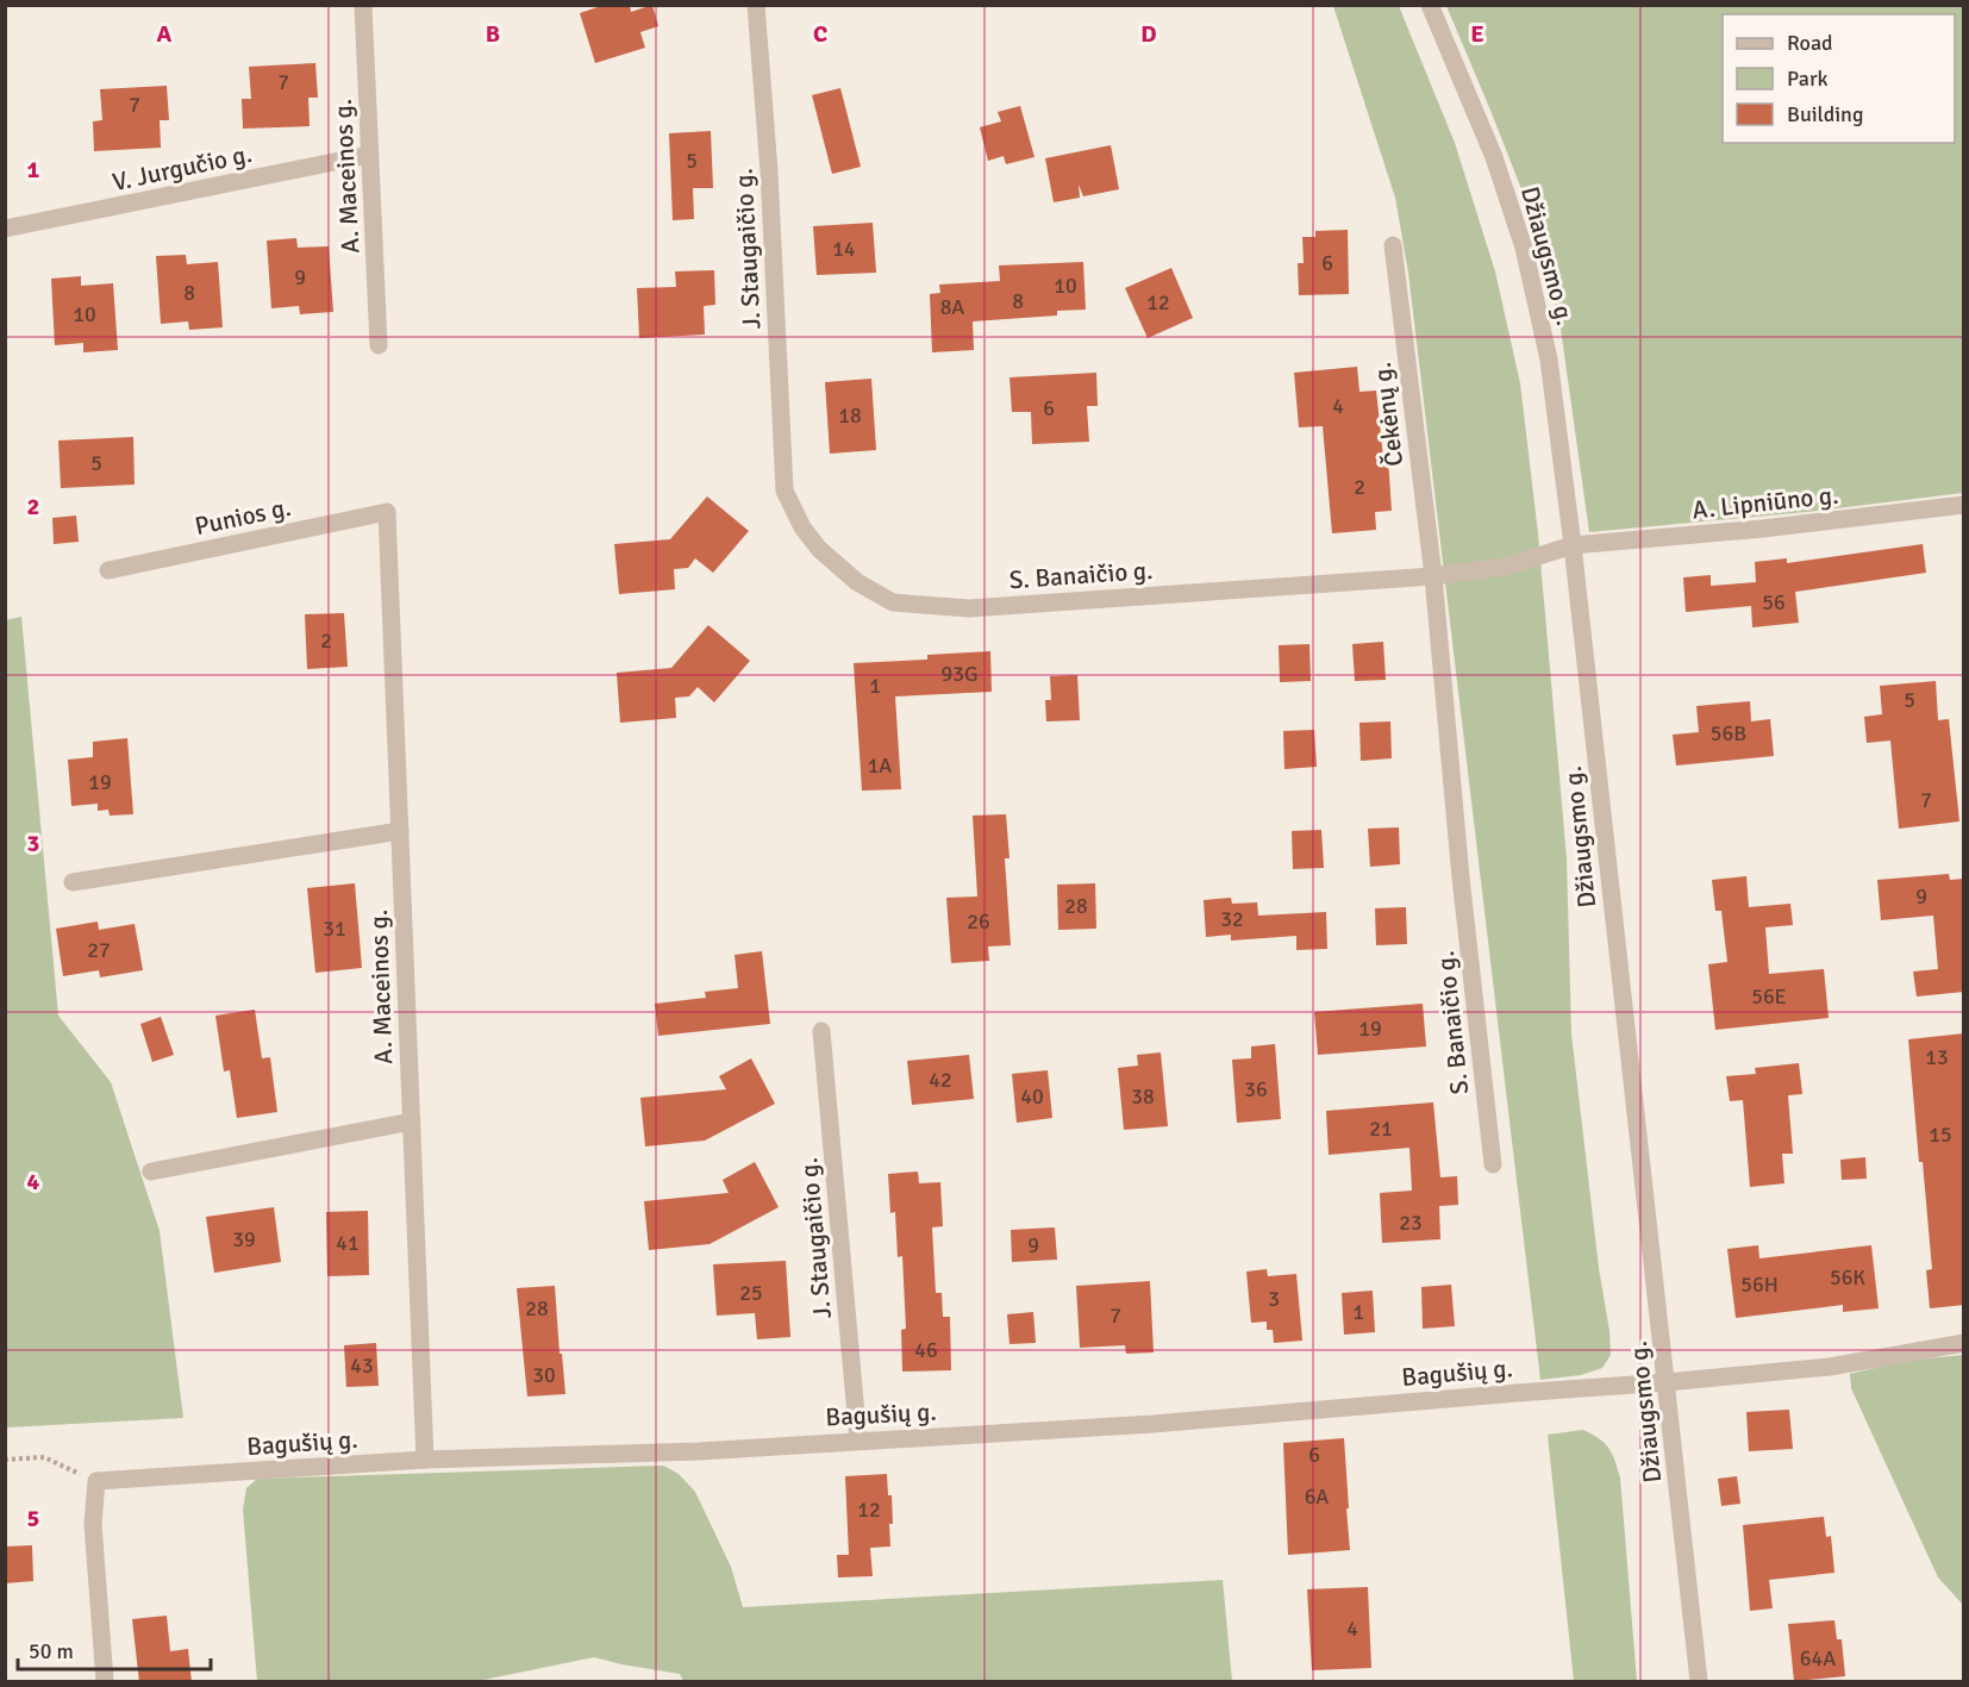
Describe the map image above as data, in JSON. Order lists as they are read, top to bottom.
{
  "streets": {
    "street": [
      "V. Jurgučio g.",
      "A. Maceinos g.",
      "J. Staugaičio g.",
      "Džiaugsmo g.",
      "Čekėnų g.",
      "A. Lipniūno g.",
      "Punios g.",
      "S. Banaičio g.",
      "Bagušių g."
    ]
  },
  "crossings": [
    ["V. Jurgučio g.", "A. Maceinos g."],
    ["A. Maceinos g.", "Punios g."],
    ["A. Maceinos g.", "Bagušių g."],
    ["J. Staugaičio g.", "S. Banaičio g."],
    ["J. Staugaičio g.", "Bagušių g."],
    ["Džiaugsmo g.", "A. Lipniūno g."],
    ["Džiaugsmo g.", "S. Banaičio g."],
    ["Džiaugsmo g.", "Bagušių g."],
    ["Čekėnų g.", "S. Banaičio g."],
    ["A. Lipniūno g.", "S. Banaičio g."]
  ],
  "house_numbers": [
    "7",
    "7",
    "5",
    "14",
    "6",
    "9",
    "10",
    "8",
    "8",
    "12",
    "8A",
    "10",
    "4",
    "6",
    "18",
    "5",
    "2",
    "56",
    "2",
    "93G",
    "1",
    "5",
    "56B",
    "1A",
    "19",
    "7",
    "9",
    "28",
    "32",
    "26",
    "31",
    "27",
    "56E",
    "19",
    "13",
    "42",
    "36",
    "40",
    "38",
    "21",
    "15",
    "23",
    "39",
    "41",
    "9",
    "56K",
    "56H",
    "25",
    "3",
    "28",
    "1",
    "7",
    "46",
    "43",
    "30",
    "6",
    "6A",
    "12",
    "4",
    "64A"
  ],
  "legend": ["Road", "Park", "Building"],
  "scale_bar": "50 m",
  "grid": {
    "columns": [
      "A",
      "B",
      "C",
      "D",
      "E"
    ],
    "rows": [
      "1",
      "2",
      "3",
      "4",
      "5"
    ]
  }
}
